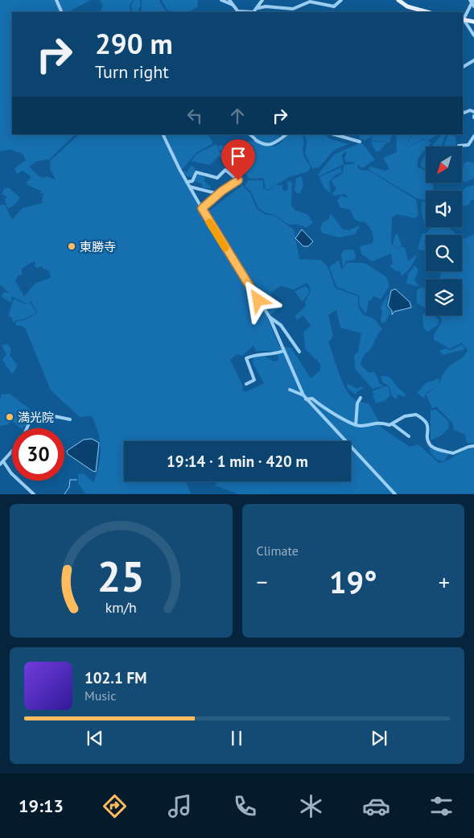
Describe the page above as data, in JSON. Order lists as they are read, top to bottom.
{
  "places": ["東勝寺", "満光院"],
  "north": "bottom left",
  "page": {
    "turn": ["290 m", "Turn right"],
    "limit": "30",
    "trip": "19:14 · 1 min · 420 m",
    "tile": "Climate",
    "heat": ["−", "19°", "+"],
    "song": ["102.1 FM", "Music"],
    "tabs": "19:13",
    "gauge": ["25", "km/h"]
  }
}
